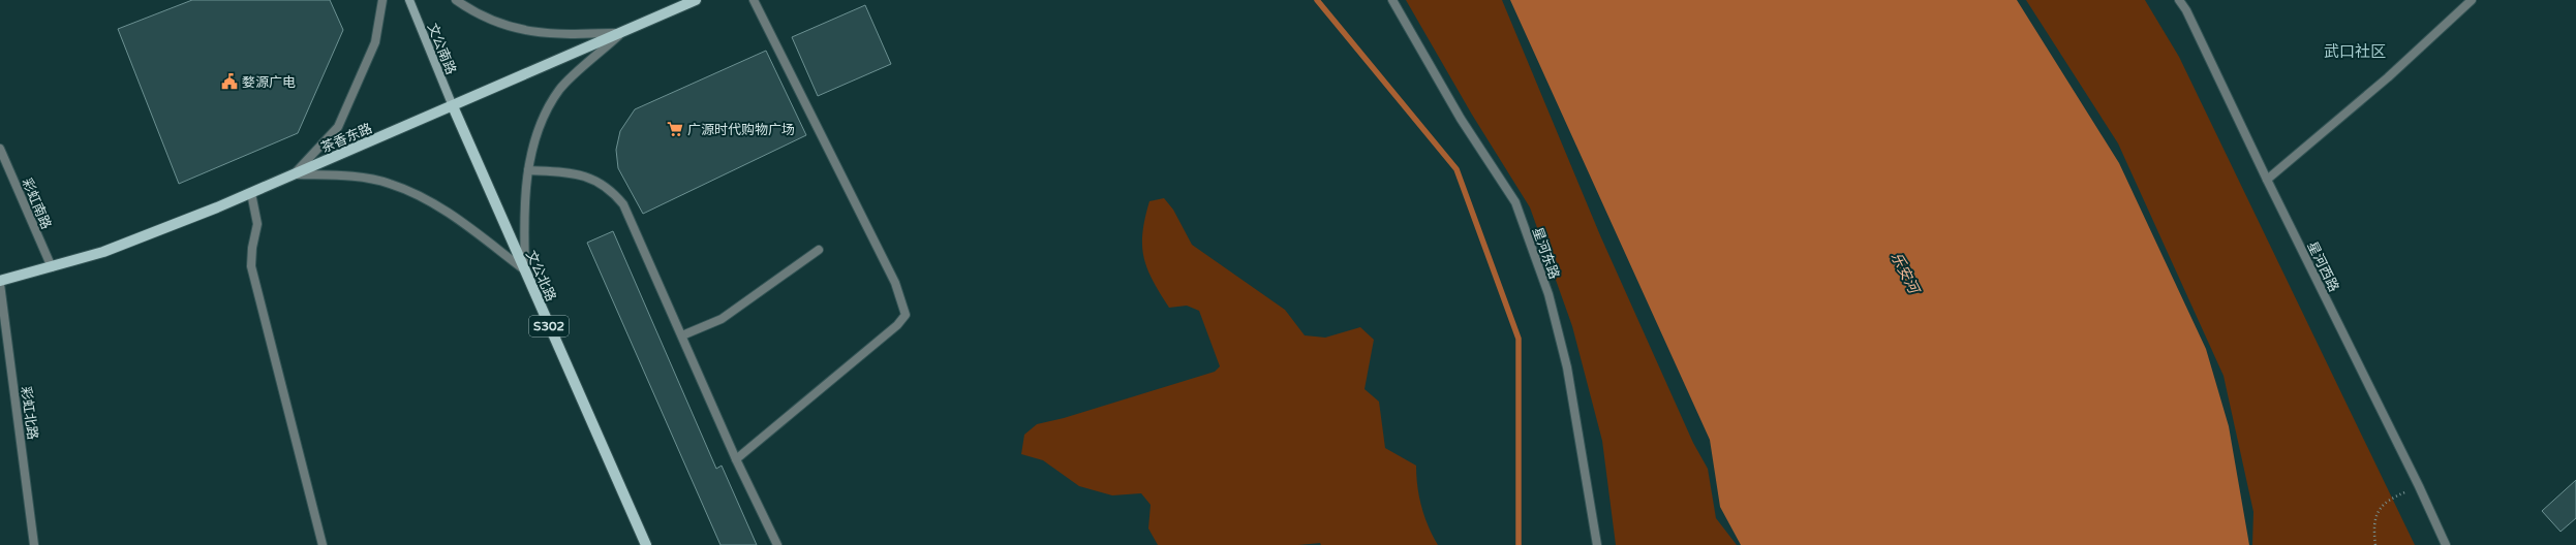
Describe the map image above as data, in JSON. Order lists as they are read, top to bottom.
{
  "streets": {
    "main road": [
      "文公南路",
      "茶香东路",
      "文公北路",
      "S302"
    ],
    "street": [
      "彩虹南路",
      "星河东路",
      "星河西路",
      "彩虹北路"
    ]
  },
  "crossings": [
    ["文公南路", "茶香东路"],
    ["文公南路", "文公北路"],
    ["茶香东路", "彩虹南路"],
    ["茶香东路", "文公北路"]
  ],
  "districts": ["武口社区"],
  "water": ["乐安河"],
  "places": {
    "public building": ["婺源广电"],
    "supermarket": ["广源时代购物广场"]
  }
}
